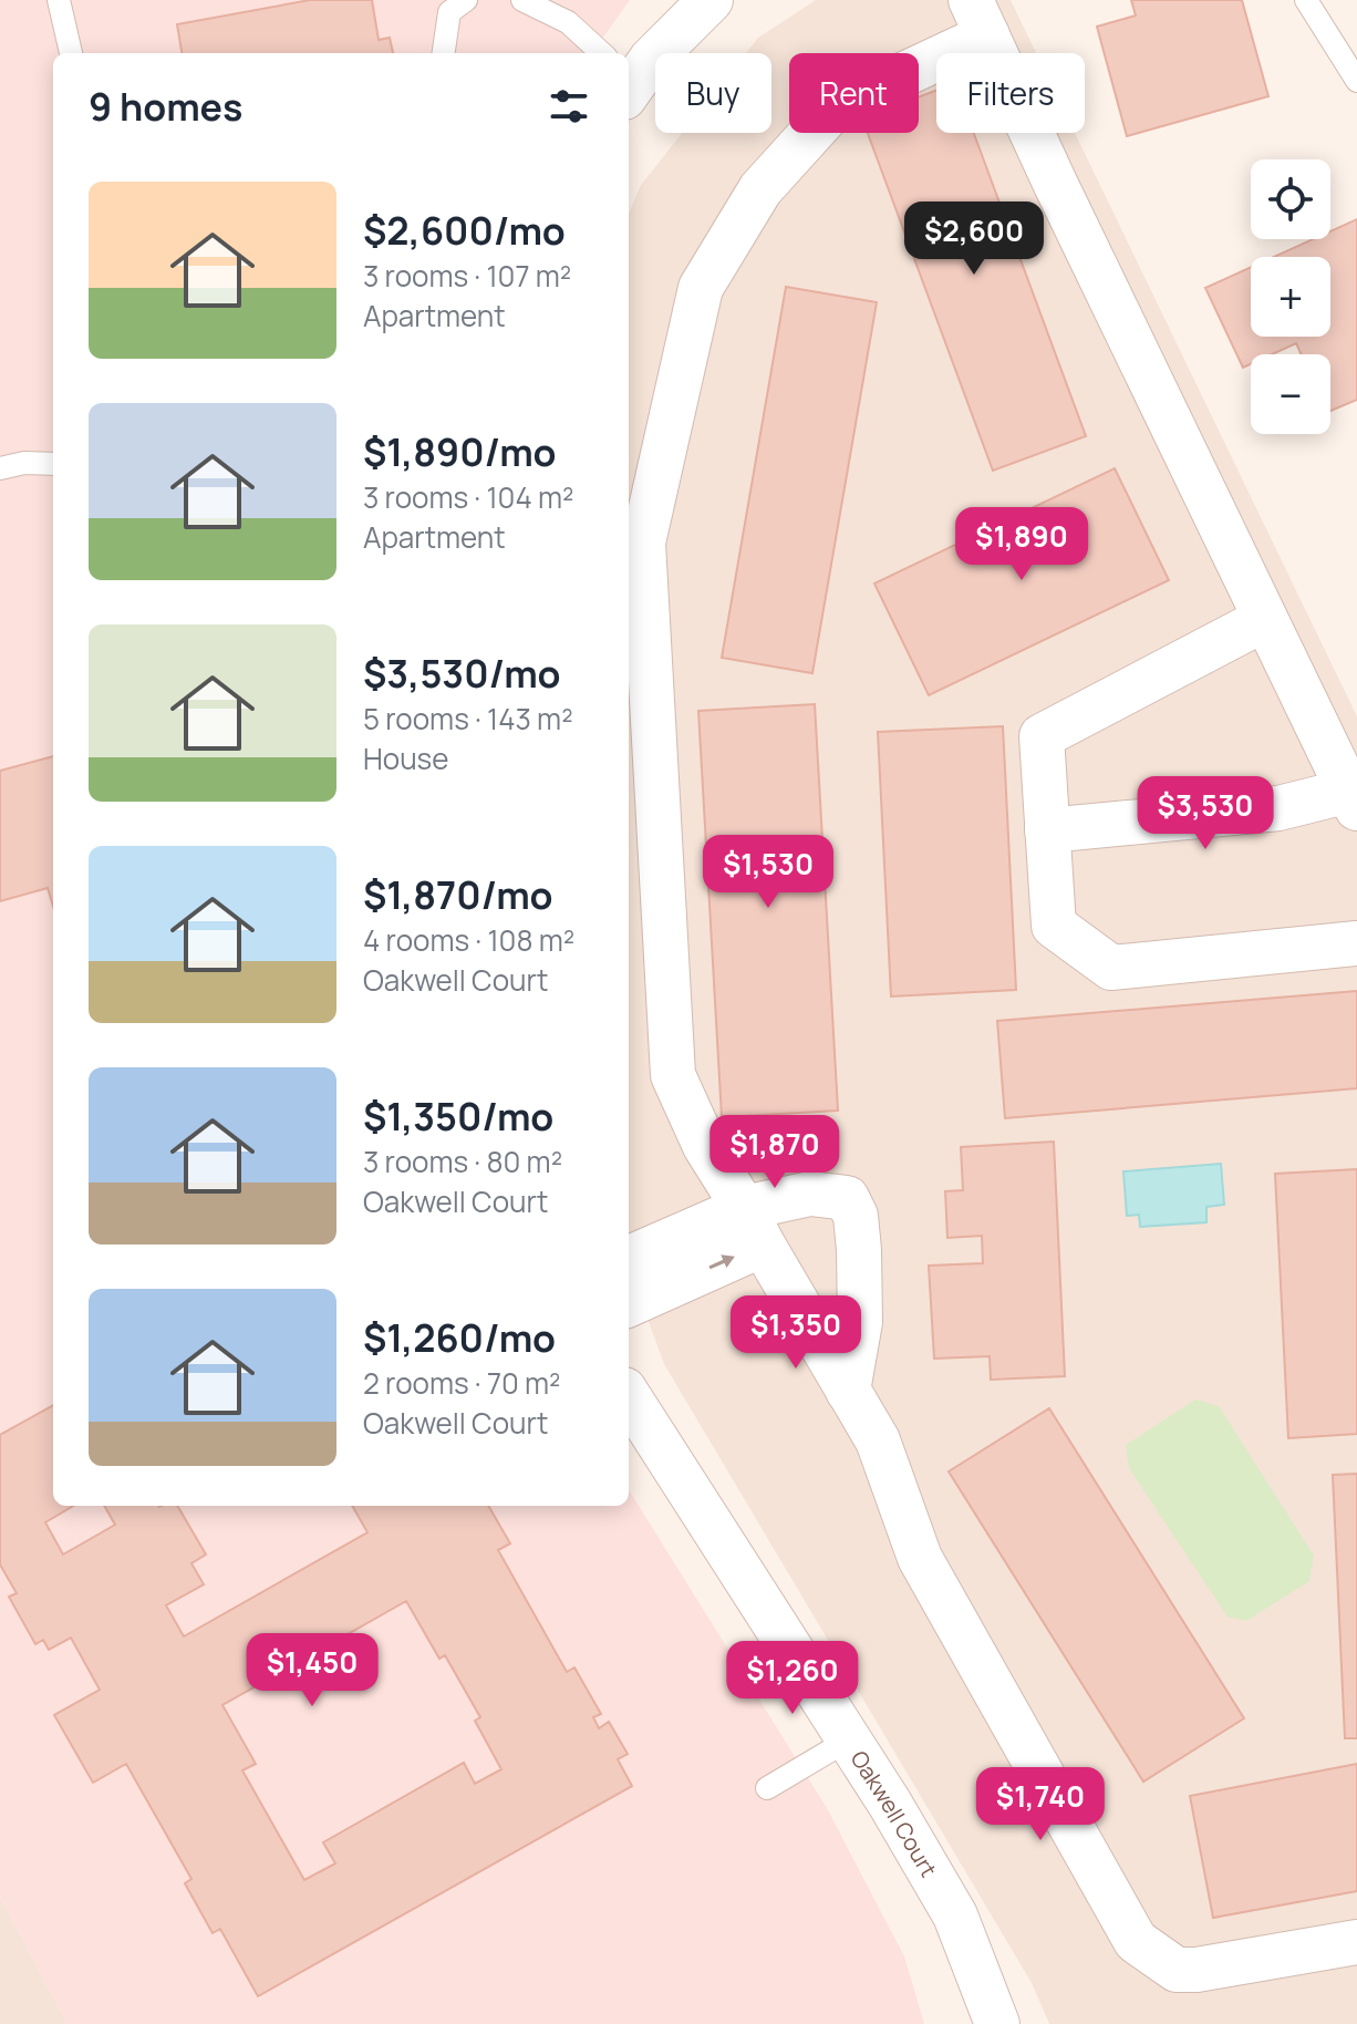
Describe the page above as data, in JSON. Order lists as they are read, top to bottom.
{
  "streets": {
    "street": ["Oakwell Court"]
  },
  "page": {
    "chip": ["Buy", "Rent", "Filters"],
    "heading": "9 homes",
    "map_buttons": ["+", "−"],
    "list": [
      {
        "name": "$2,600/mo",
        "note": "3 rooms · 107 m² · Apartment"
      },
      {
        "name": "$1,890/mo",
        "note": "3 rooms · 104 m² · Apartment"
      },
      {
        "name": "$3,530/mo",
        "note": "5 rooms · 143 m² · House"
      },
      {
        "name": "$1,870/mo",
        "note": "4 rooms · 108 m² · Oakwell Court"
      },
      {
        "name": "$1,350/mo",
        "note": "3 rooms · 80 m² · Oakwell Court"
      },
      {
        "name": "$1,260/mo",
        "note": "2 rooms · 70 m² · Oakwell Court"
      }
    ],
    "price": [
      "$2,600",
      "$1,890",
      "$3,530",
      "$1,530",
      "$1,870",
      "$1,350",
      "$1,450",
      "$1,260",
      "$1,740"
    ]
  }
}
